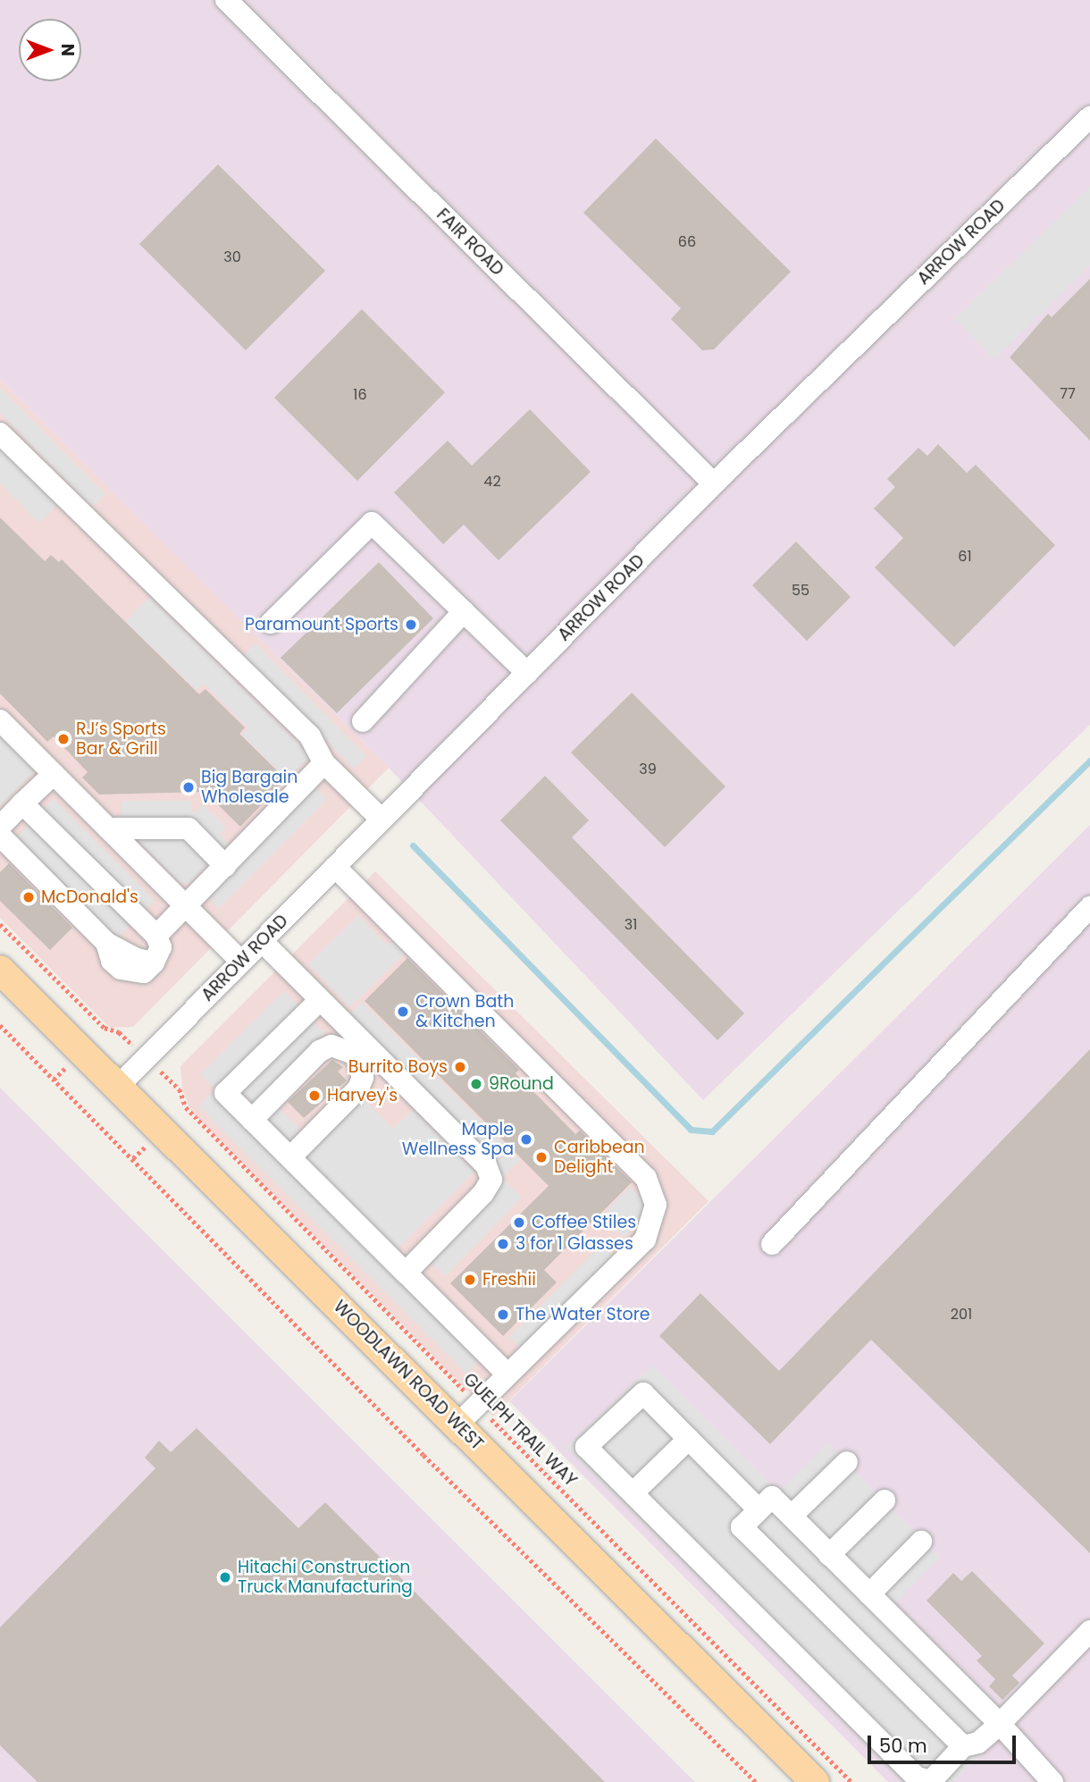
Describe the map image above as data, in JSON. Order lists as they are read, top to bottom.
{
  "streets": {
    "main road": ["WOODLAWN ROAD WEST"],
    "street": ["FAIR ROAD", "ARROW ROAD"],
    "path": ["GUELPH TRAIL WAY"]
  },
  "crossings": [
    ["FAIR ROAD", "ARROW ROAD"],
    ["ARROW ROAD", "WOODLAWN ROAD WEST"]
  ],
  "places": [
    "Paramount Sports",
    "RJ’s Sports Bar & Grill",
    "Big Bargain Wholesale",
    "McDonald's",
    "Crown Bath & Kitchen",
    "Burrito Boys",
    "9Round",
    "Harvey's",
    "Maple Wellness Spa",
    "Caribbean Delight",
    "Coffee Stiles",
    "3 for 1 Glasses",
    "Freshii",
    "The Water Store",
    "Hitachi Construction Truck Manufacturing"
  ],
  "house_numbers": [
    "66",
    "30",
    "77",
    "16",
    "42",
    "61",
    "55",
    "39",
    "31",
    "201"
  ],
  "scale_bar": "50 m",
  "north": "right"
}
